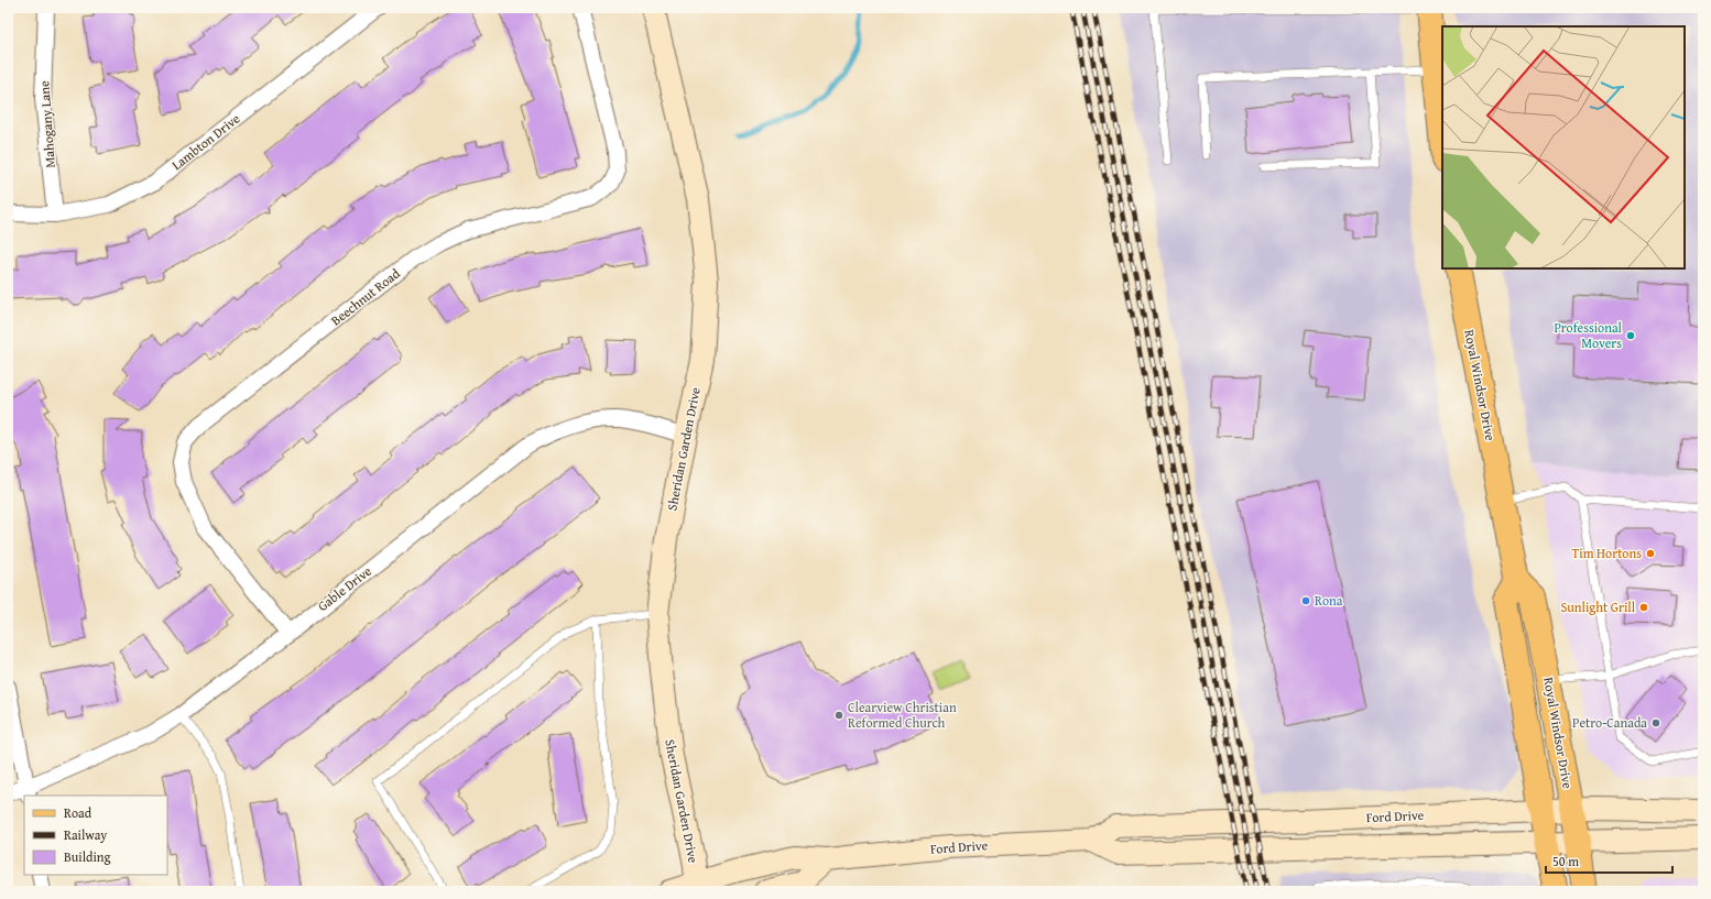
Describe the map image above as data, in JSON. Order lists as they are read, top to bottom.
{
  "streets": {
    "main road": ["Royal Windsor Drive", "Sheridan Garden Drive", "Ford Drive"],
    "street": [
      "Mahogany Lane",
      "Lambton Drive",
      "Beechnut Road",
      "Gable Drive"
    ]
  },
  "crossings": [
    ["Mahogany Lane", "Lambton Drive"],
    ["Beechnut Road", "Gable Drive"],
    ["Royal Windsor Drive", "Ford Drive"],
    ["Sheridan Garden Drive", "Gable Drive"],
    ["Sheridan Garden Drive", "Ford Drive"]
  ],
  "places": [
    "Professional Movers",
    "Tim Hortons",
    "Rona",
    "Sunlight Grill",
    "Clearview Christian Reformed Church",
    "Petro-Canada"
  ],
  "legend": ["Road", "Railway", "Building"],
  "scale_bar": "50 m"
}
